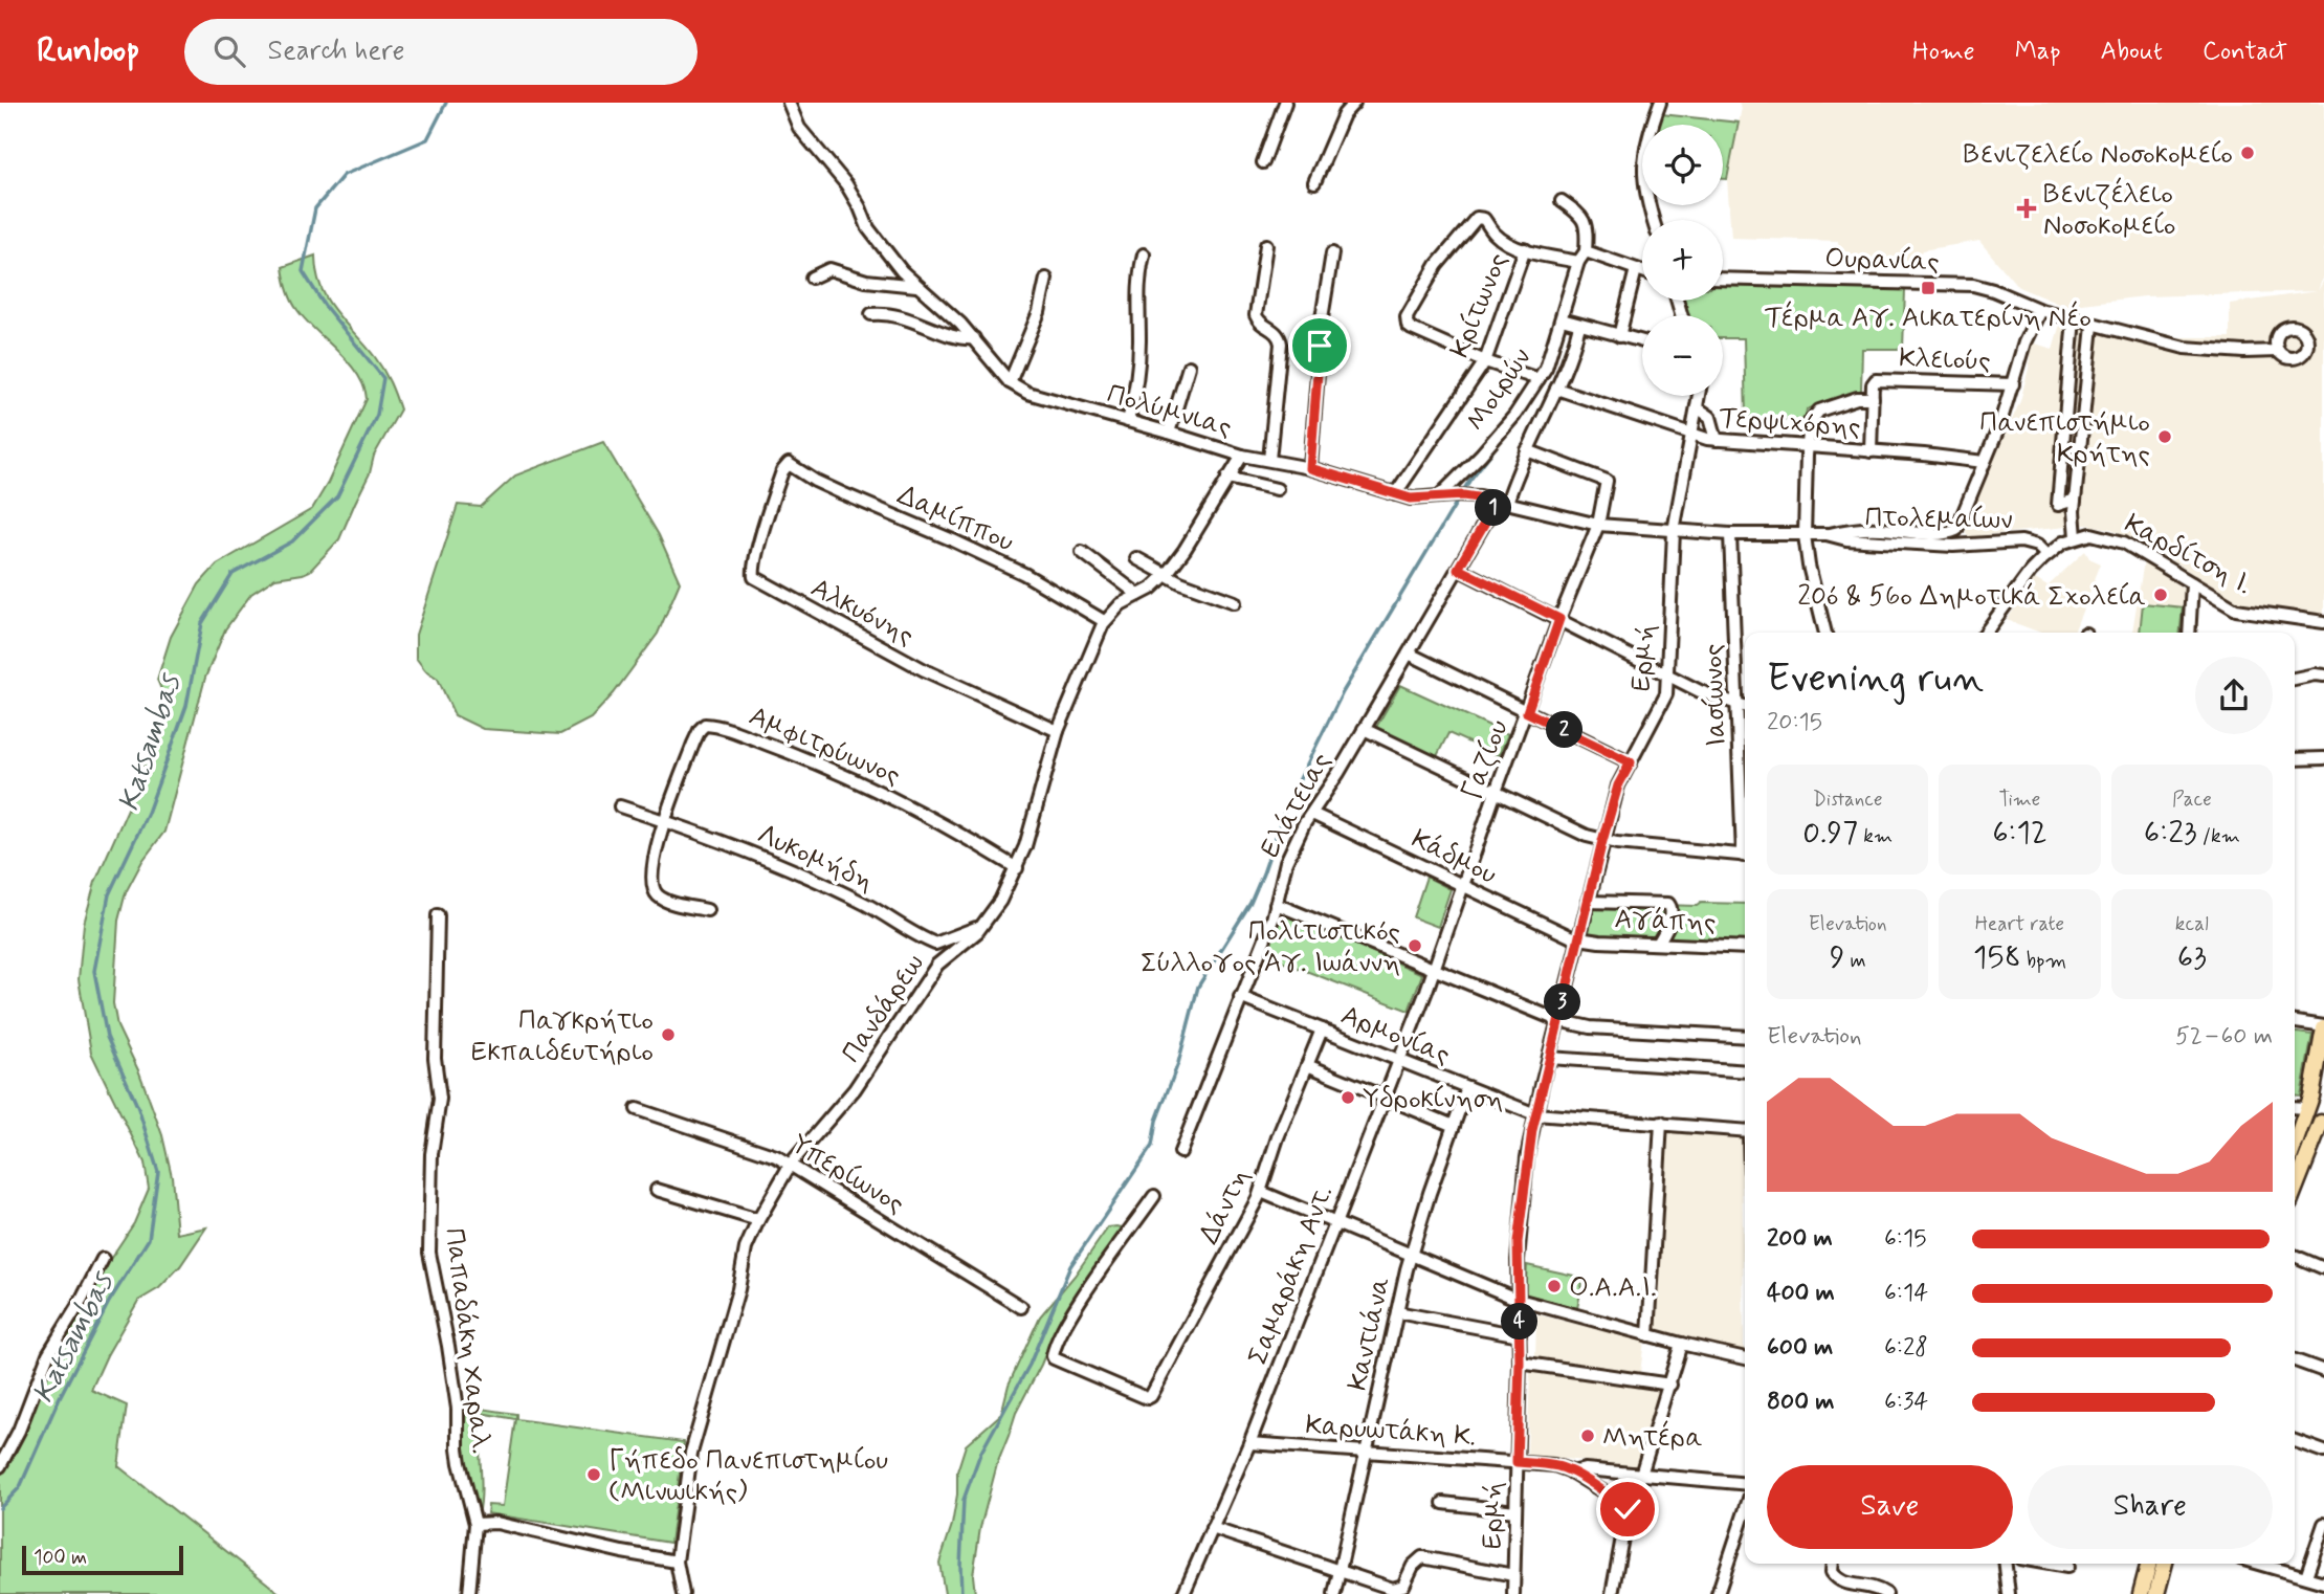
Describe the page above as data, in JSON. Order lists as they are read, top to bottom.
{
  "streets": {
    "street": [
      "Ουρανίας",
      "Κρίτωνος",
      "Κλειούς",
      "Μοιρών",
      "Πολύμνιας",
      "Τερψιχόρης",
      "Δαμίππου",
      "Πτολεμαίων",
      "Καρδίτση Ι.",
      "Αλκυόνης",
      "Ερμή",
      "Ιασίωνος",
      "Αμφιτρύωνος",
      "Γαζίου",
      "Ελάτειας",
      "Κάδμου",
      "Λυκομήδη",
      "Αγάπης",
      "Πανδάρεω",
      "Αρμονίας",
      "Υπερίωνος",
      "Δάντη",
      "Σαμαράκη Αντ.",
      "Καντιάνα",
      "Παπαδάκη Χαραλ.",
      "Καρυωτάκη Κ."
    ]
  },
  "crossings": [
    ["Ουρανίας", "Πτολεμαίων"],
    ["Κρίτωνος", "Μοιρών"],
    ["Κρίτωνος", "Πολύμνιας"],
    ["Κλειούς", "Πτολεμαίων"],
    ["Μοιρών", "Πολύμνιας"],
    ["Πολύμνιας", "Πτολεμαίων"],
    ["Πολύμνιας", "Ερμή"],
    ["Πολύμνιας", "Γαζίου"],
    ["Πολύμνιας", "Ελάτειας"],
    ["Πολύμνιας", "Πανδάρεω"],
    ["Τερψιχόρης", "Πτολεμαίων"],
    ["Τερψιχόρης", "Ερμή"],
    ["Τερψιχόρης", "Ελάτειας"],
    ["Δαμίππου", "Αλκυόνης"],
    ["Δαμίππου", "Πανδάρεω"],
    ["Πτολεμαίων", "Ερμή"],
    ["Πτολεμαίων", "Ιασίωνος"],
    ["Αλκυόνης", "Πανδάρεω"],
    ["Ερμή", "Κάδμου"],
    ["Ερμή", "Αγάπης"],
    ["Ερμή", "Αρμονίας"],
    ["Ερμή", "Καρυωτάκη Κ."],
    ["Αμφιτρύωνος", "Λυκομήδη"],
    ["Αμφιτρύωνος", "Πανδάρεω"],
    ["Γαζίου", "Ελάτειας"],
    ["Γαζίου", "Κάδμου"],
    ["Γαζίου", "Σαμαράκη Αντ."],
    ["Ελάτειας", "Κάδμου"],
    ["Ελάτειας", "Αρμονίας"],
    ["Κάδμου", "Αγάπης"],
    ["Λυκομήδη", "Πανδάρεω"],
    ["Πανδάρεω", "Υπερίωνος"],
    ["Αρμονίας", "Δάντη"],
    ["Αρμονίας", "Σαμαράκη Αντ."],
    ["Αρμονίας", "Καντιάνα"],
    ["Σαμαράκη Αντ.", "Καρυωτάκη Κ."],
    ["Καντιάνα", "Καρυωτάκη Κ."]
  ],
  "water": ["Katsambas"],
  "places": {
    "other": [
      "Βενιζελείο Νοσοκομείο",
      "Πανεπιστήμιο Κρήτης",
      "20ό & 56ο Δημοτικά Σχολεία",
      "Πολιτιστικός Σύλλογος Άγ. Ιωάννη",
      "Παγκρήτιο Εκπαιδευτήριο",
      "Υδροκίνηση",
      "Ο.Α.Α.Ι.",
      "Μητέρα",
      "Γήπεδο Πανεπιστημίου (Μινωικής)"
    ],
    "health": ["Βενιζέλειο Νοσοκομείο"],
    "transit": ["Τέρμα Αγ. Αικατερίνη Νέο"]
  },
  "scale_bar": "100 m",
  "page": {
    "header": "Runloop",
    "search": "Search here",
    "nav": [
      "Home",
      "Map",
      "About",
      "Contact"
    ],
    "map_buttons": ["+", "−"],
    "pins": [
      "1",
      "2",
      "3",
      "4"
    ],
    "heading": ["Evening run", "20:15"],
    "stats": [
      ["Distance", "0.97 km"],
      ["Time", "6:12"],
      ["Pace", "6:23 /km"],
      ["Elevation", "9 m"],
      ["Heart rate", "158 bpm"],
      ["kcal", "63"]
    ],
    "chart": ["Elevation", "52–60 m"],
    "list": [
      {
        "name": "200 m",
        "note": "6:15"
      },
      {
        "name": "400 m",
        "note": "6:14"
      },
      {
        "name": "600 m",
        "note": "6:28"
      },
      {
        "name": "800 m",
        "note": "6:34"
      }
    ],
    "buttons": ["Save", "Share"],
    "scale": "100 m"
  }
}
